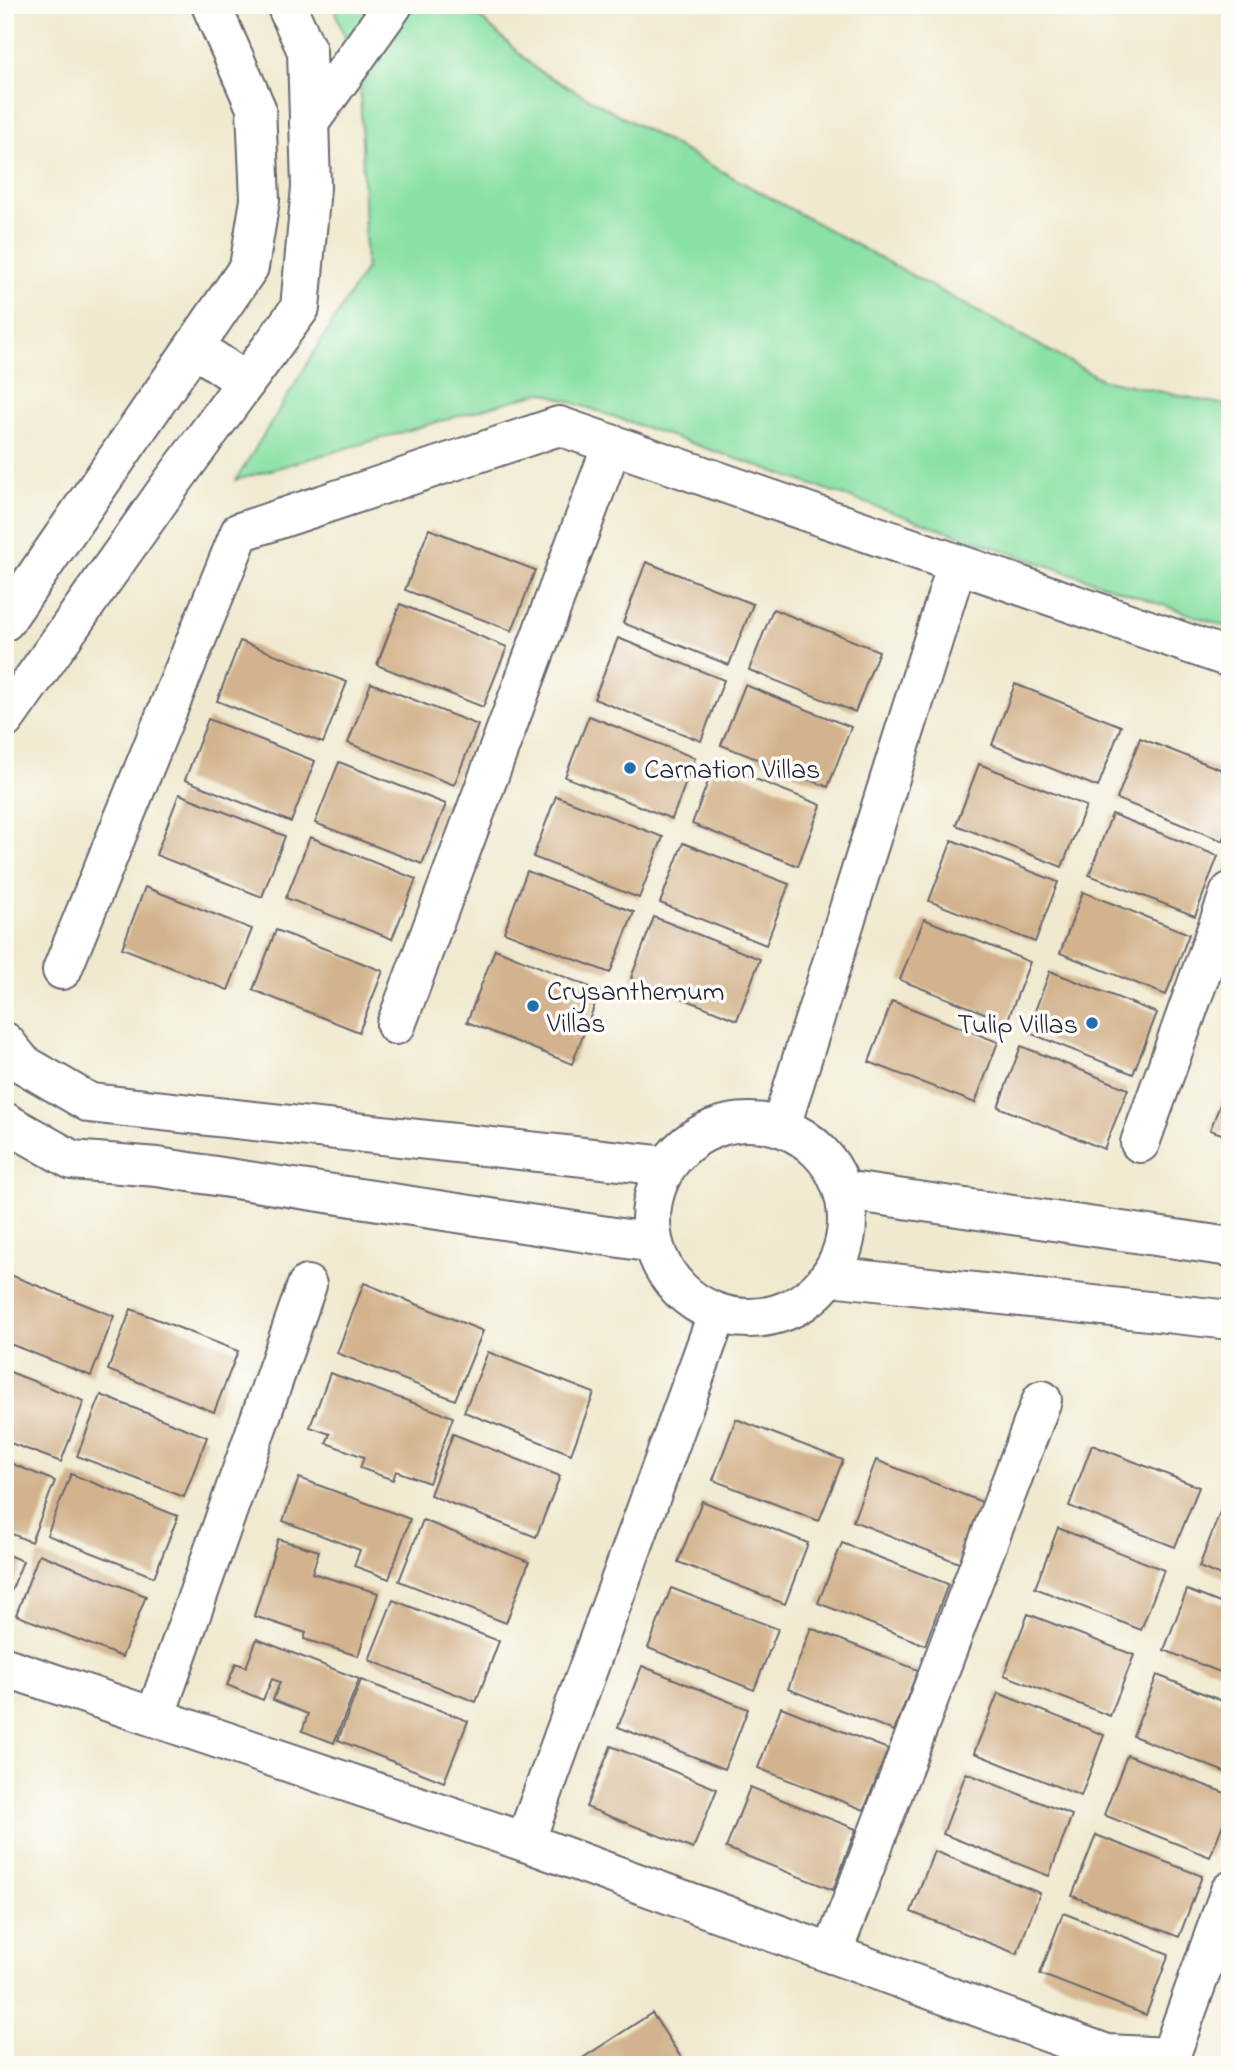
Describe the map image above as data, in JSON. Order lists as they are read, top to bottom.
{
  "places": ["Carnation Villas", "Crysanthemum Villas", "Tulip Villas"]
}
